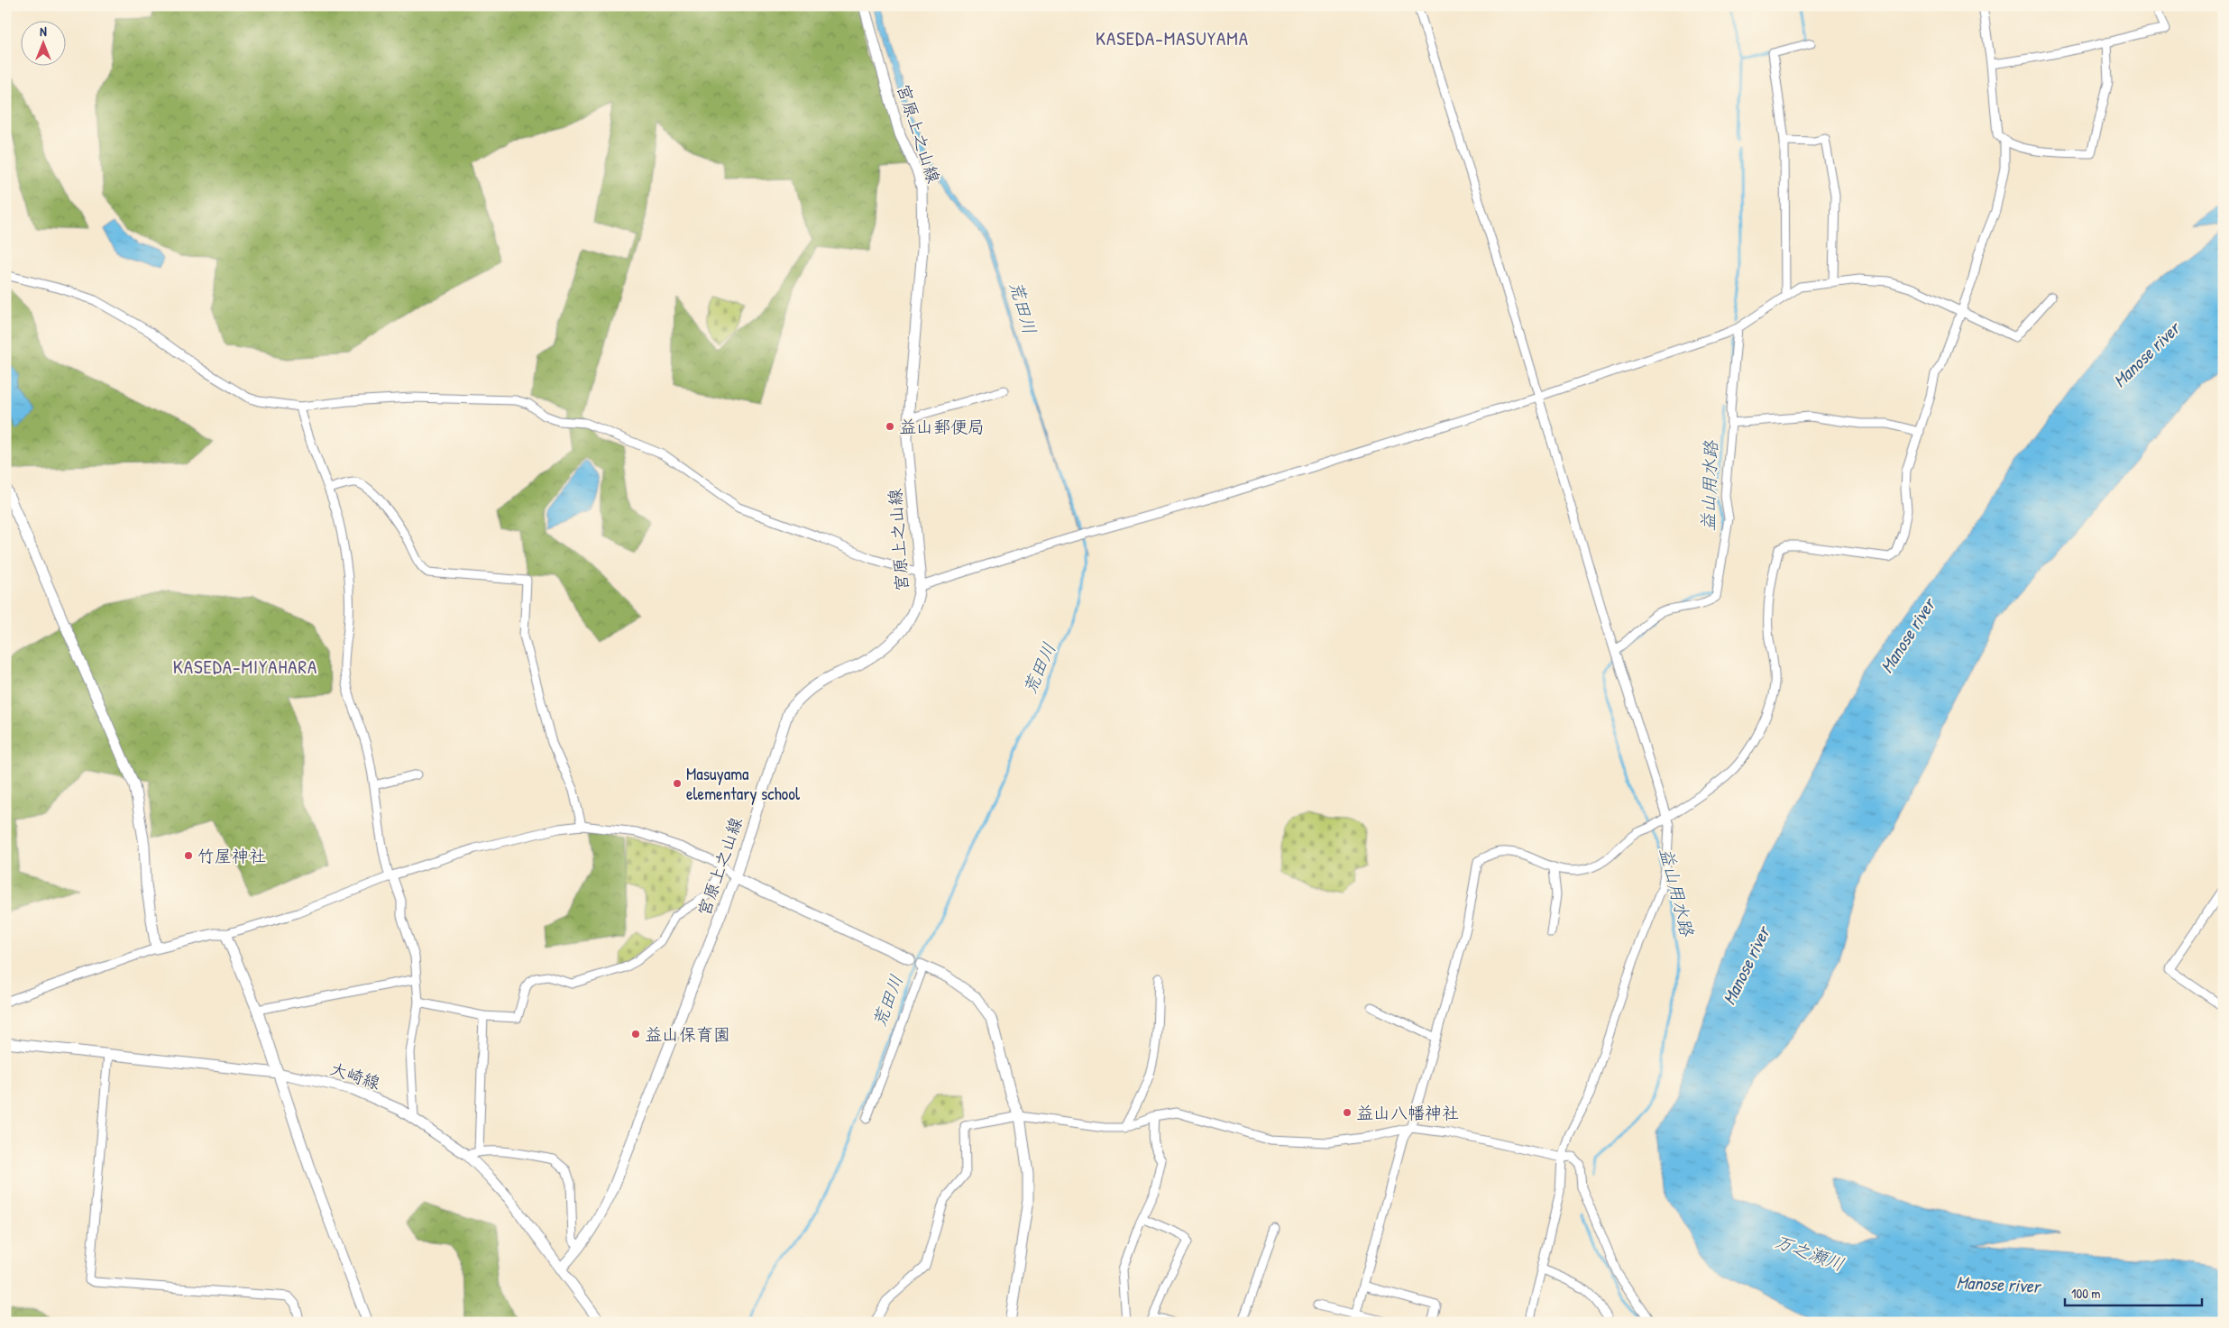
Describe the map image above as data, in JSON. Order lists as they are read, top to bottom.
{
  "streets": {
    "street": ["宮原上之山線", "大崎線"]
  },
  "crossings": [
    ["宮原上之山線", "大崎線"]
  ],
  "districts": ["KASEDA-MASUYAMA", "KASEDA-MIYAHARA"],
  "water": [
    "荒田川",
    "Manose river",
    "益山用水路",
    "万之瀬川"
  ],
  "places": [
    "益山郵便局",
    "Masuyama elementary school",
    "竹屋神社",
    "益山保育園",
    "益山八幡神社"
  ],
  "scale_bar": "100 m",
  "north": "top"
}
